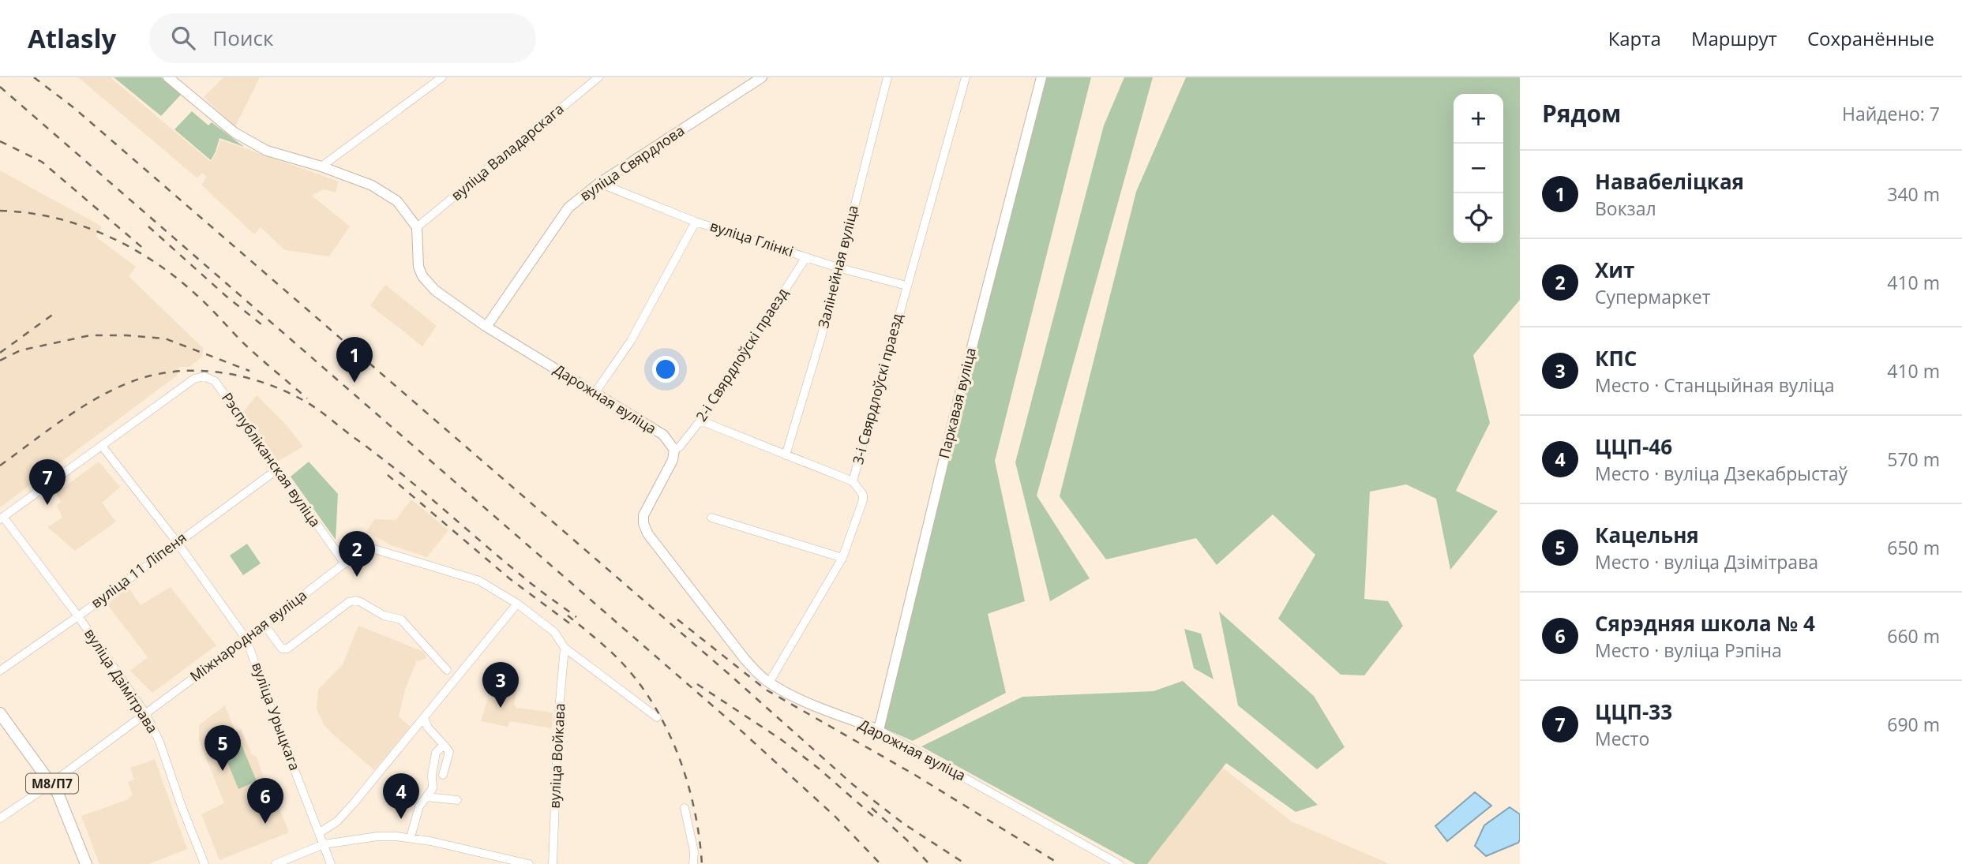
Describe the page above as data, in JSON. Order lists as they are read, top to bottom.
{
  "streets": {
    "main road": ["М8/П7"],
    "street": [
      "вуліца Валадарскага",
      "вуліца Свярдлова",
      "вуліца Глінкі",
      "Залінейная вуліца",
      "2-і Свярдлоўскі праезд",
      "3-і Свярдлоўскі праезд",
      "Дарожная вуліца",
      "Паркавая вуліца",
      "Рэспубліканская вуліца",
      "вуліца 11 Ліпеня",
      "Міжнародная вуліца",
      "вуліца Дзімітрава",
      "вуліца Урыцкага",
      "вуліца Войкава"
    ]
  },
  "crossings": [
    ["вуліца Валадарскага", "Дарожная вуліца"],
    ["вуліца Свярдлова", "вуліца Глінкі"],
    ["вуліца Свярдлова", "Дарожная вуліца"],
    ["вуліца Глінкі", "Залінейная вуліца"],
    ["вуліца Глінкі", "2-і Свярдлоўскі праезд"],
    ["вуліца Глінкі", "3-і Свярдлоўскі праезд"],
    ["2-і Свярдлоўскі праезд", "Дарожная вуліца"],
    ["3-і Свярдлоўскі праезд", "Дарожная вуліца"],
    ["Дарожная вуліца", "Паркавая вуліца"],
    ["Рэспубліканская вуліца", "вуліца 11 Ліпеня"],
    ["Рэспубліканская вуліца", "Міжнародная вуліца"],
    ["Рэспубліканская вуліца", "вуліца Дзімітрава"],
    ["Рэспубліканская вуліца", "вуліца Урыцкага"],
    ["вуліца 11 Ліпеня", "вуліца Дзімітрава"],
    ["вуліца 11 Ліпеня", "вуліца Урыцкага"],
    ["Міжнародная вуліца", "вуліца Дзімітрава"],
    ["Міжнародная вуліца", "вуліца Урыцкага"],
    ["Міжнародная вуліца", "вуліца Войкава"],
    ["Міжнародная вуліца", "М8/П7"]
  ],
  "page": {
    "header": "Atlasly",
    "search": "Поиск",
    "nav": ["Карта", "Маршрут", "Сохранённые"],
    "heading": ["Рядом", "Найдено: 7"],
    "map_buttons": ["+", "−"],
    "list": [
      {
        "mark": "1",
        "name": "Навабеліцкая",
        "note": "Вокзал",
        "value": "340 m"
      },
      {
        "mark": "2",
        "name": "Хит",
        "note": "Супермаркет",
        "value": "410 m"
      },
      {
        "mark": "3",
        "name": "КПС",
        "note": "Место · Станцыйная вуліца",
        "value": "410 m"
      },
      {
        "mark": "4",
        "name": "ЦЦП-46",
        "note": "Место · вуліца Дзекабрыстаў",
        "value": "570 m"
      },
      {
        "mark": "5",
        "name": "Кацельня",
        "note": "Место · вуліца Дзімітрава",
        "value": "650 m"
      },
      {
        "mark": "6",
        "name": "Сярэдняя школа № 4",
        "note": "Место · вуліца Рэпіна",
        "value": "660 m"
      },
      {
        "mark": "7",
        "name": "ЦЦП-33",
        "note": "Место",
        "value": "690 m"
      }
    ],
    "pins": [
      "1",
      "7",
      "2",
      "3",
      "5",
      "4",
      "6"
    ]
  }
}
